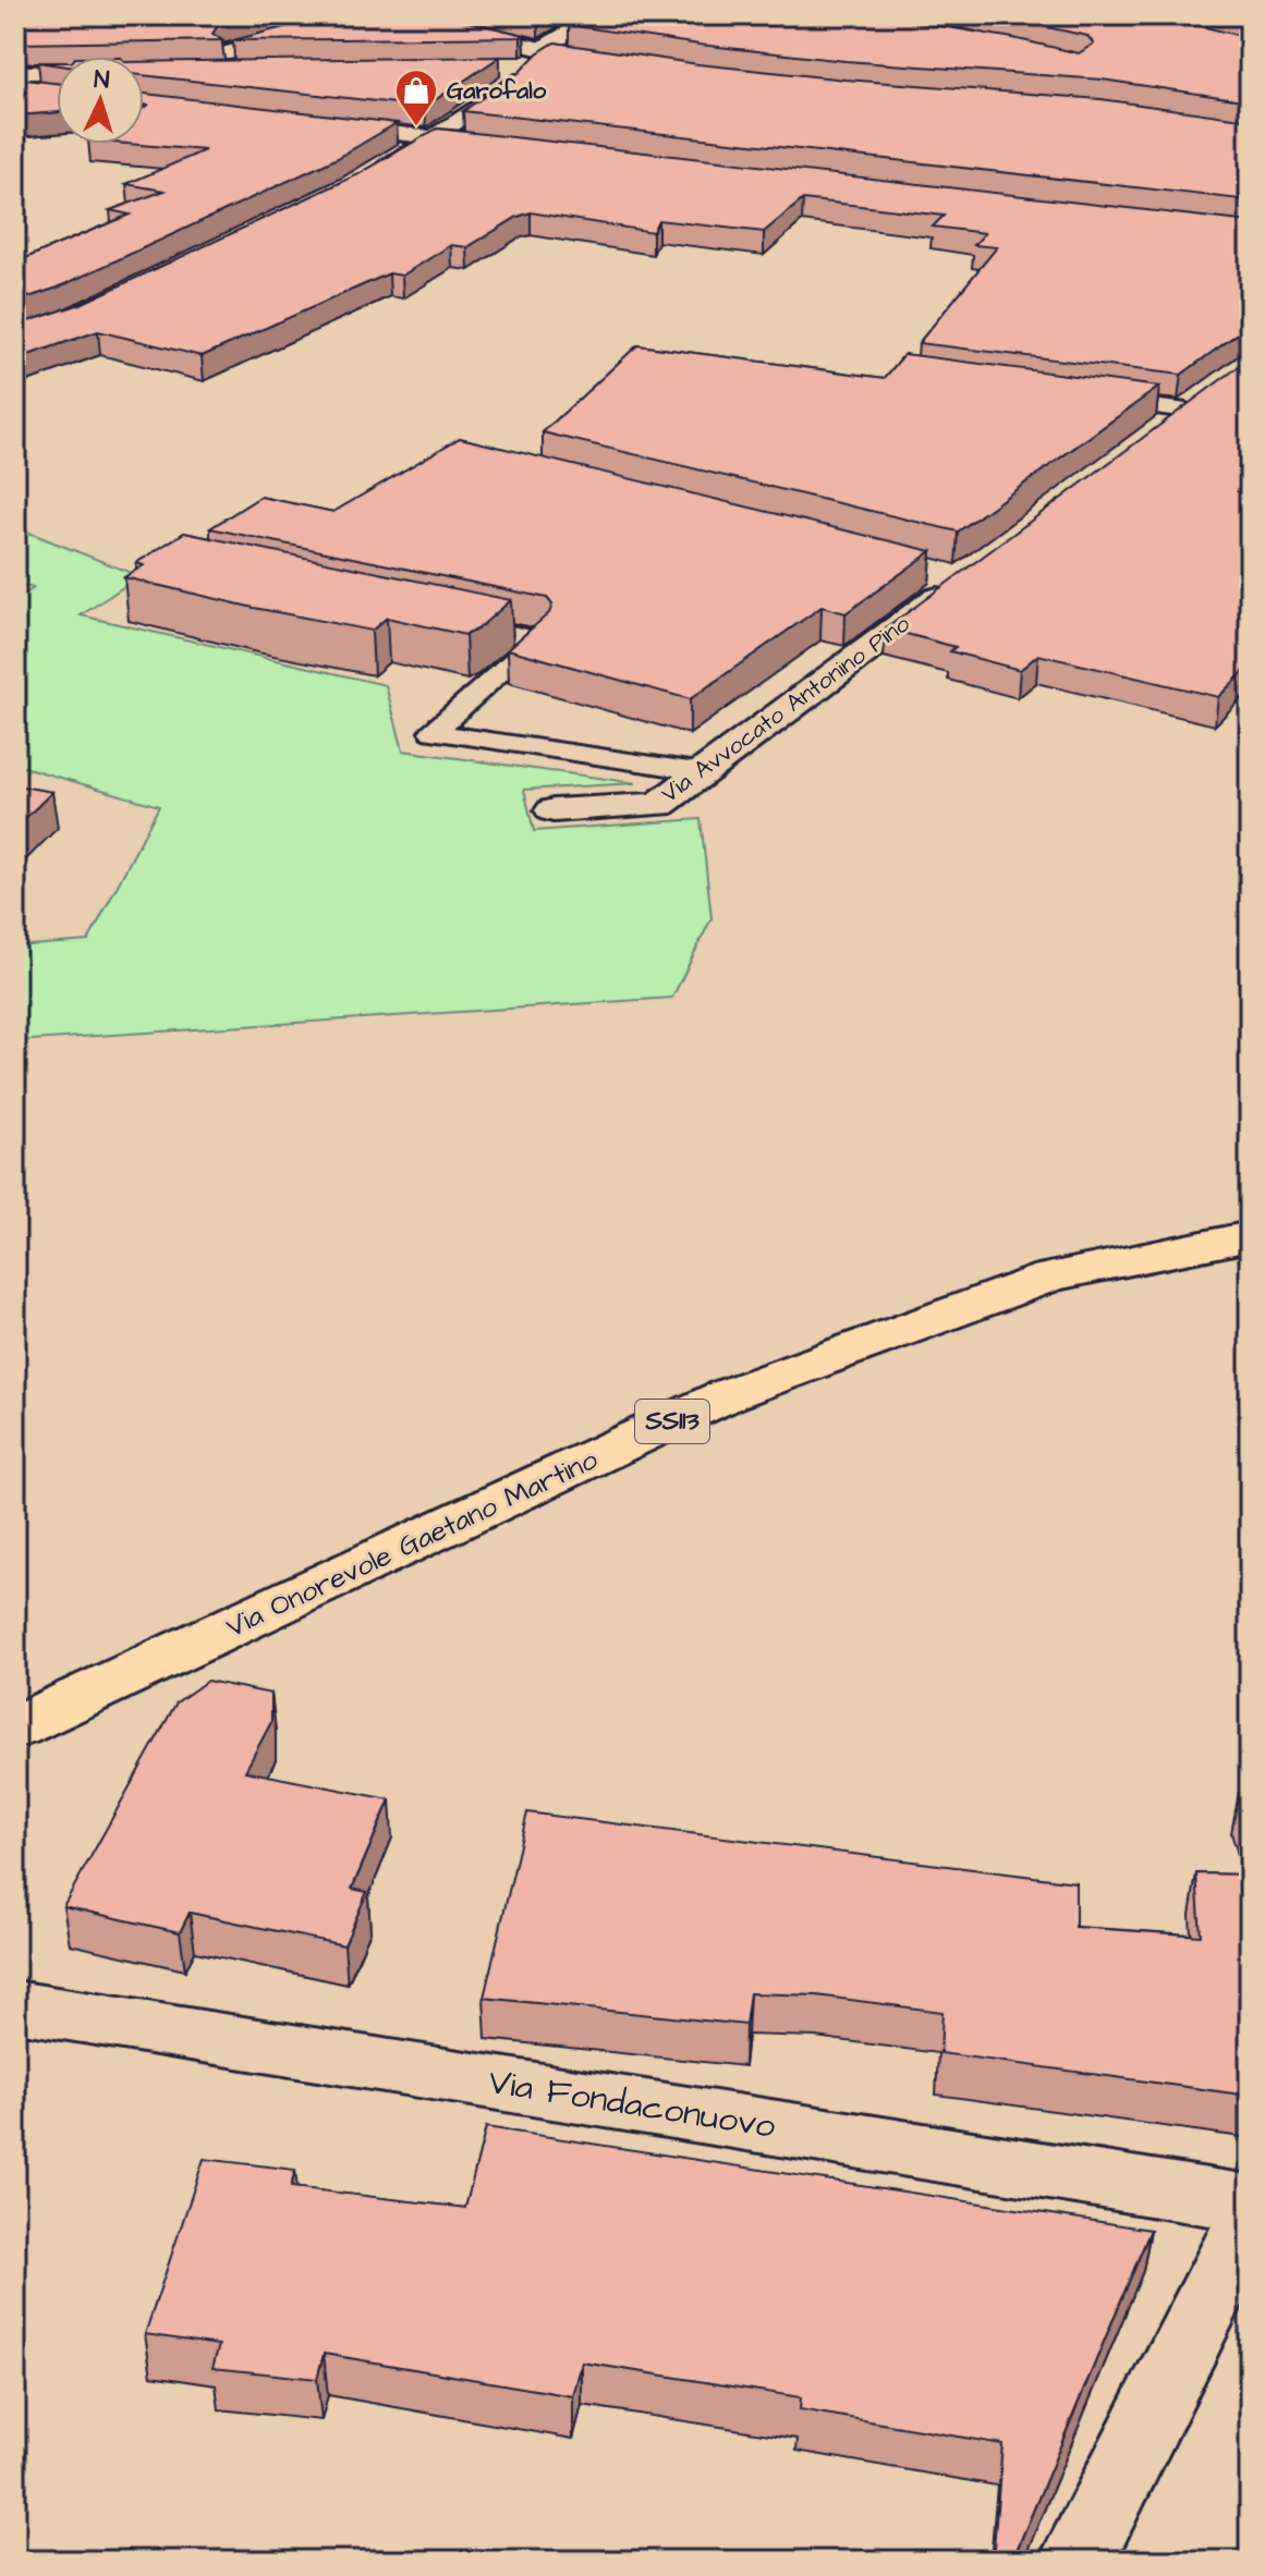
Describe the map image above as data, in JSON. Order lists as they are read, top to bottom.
{
  "streets": {
    "main road": ["SS113", "Via Onorevole Gaetano Martino"],
    "street": ["Via Avvocato Antonino Pino", "Via Fondaconuovo"]
  },
  "places": {
    "shop": ["Garofalo"]
  },
  "north": "top"
}
